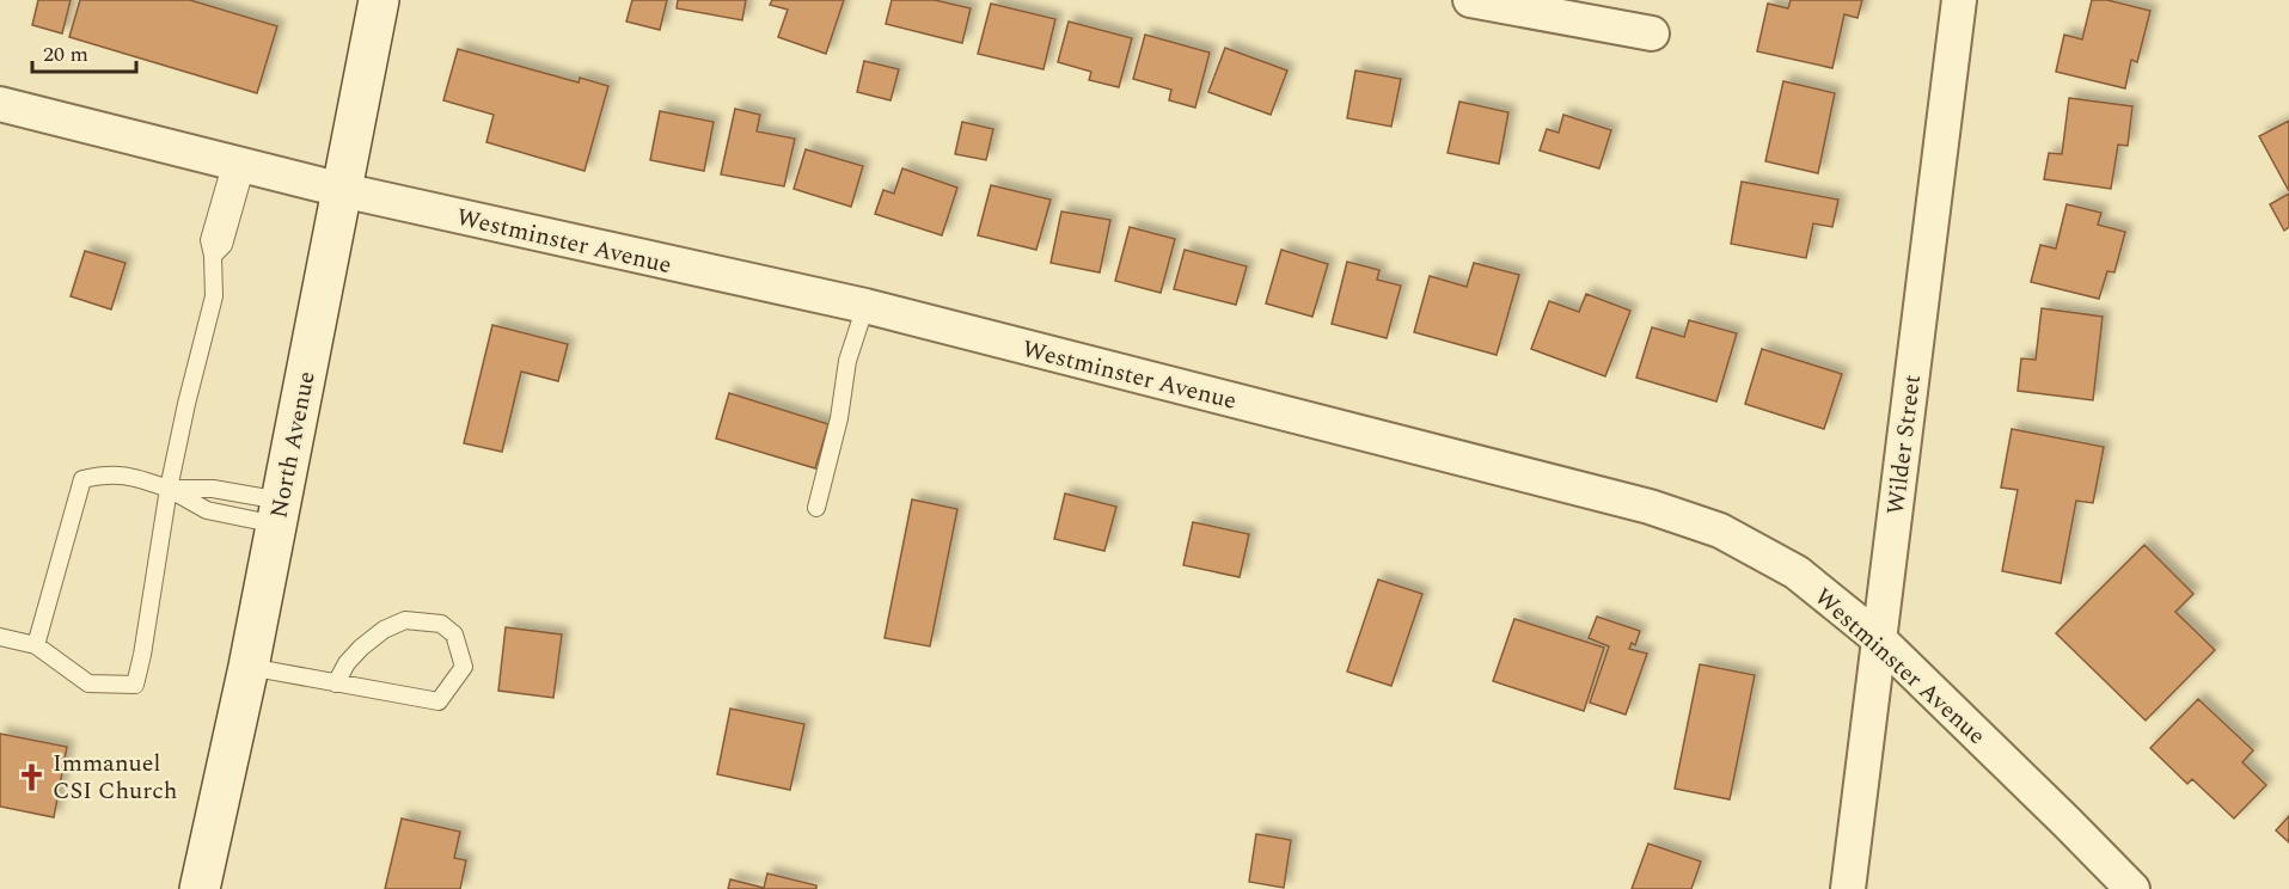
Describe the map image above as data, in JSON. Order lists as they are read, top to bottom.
{
  "streets": {
    "main road": ["North Avenue"],
    "street": ["Westminster Avenue", "Wilder Street"]
  },
  "crossings": [
    ["Westminster Avenue", "North Avenue"],
    ["Westminster Avenue", "Wilder Street"]
  ],
  "places": {
    "church": ["Immanuel CSI Church"]
  },
  "scale_bar": "20 m"
}
